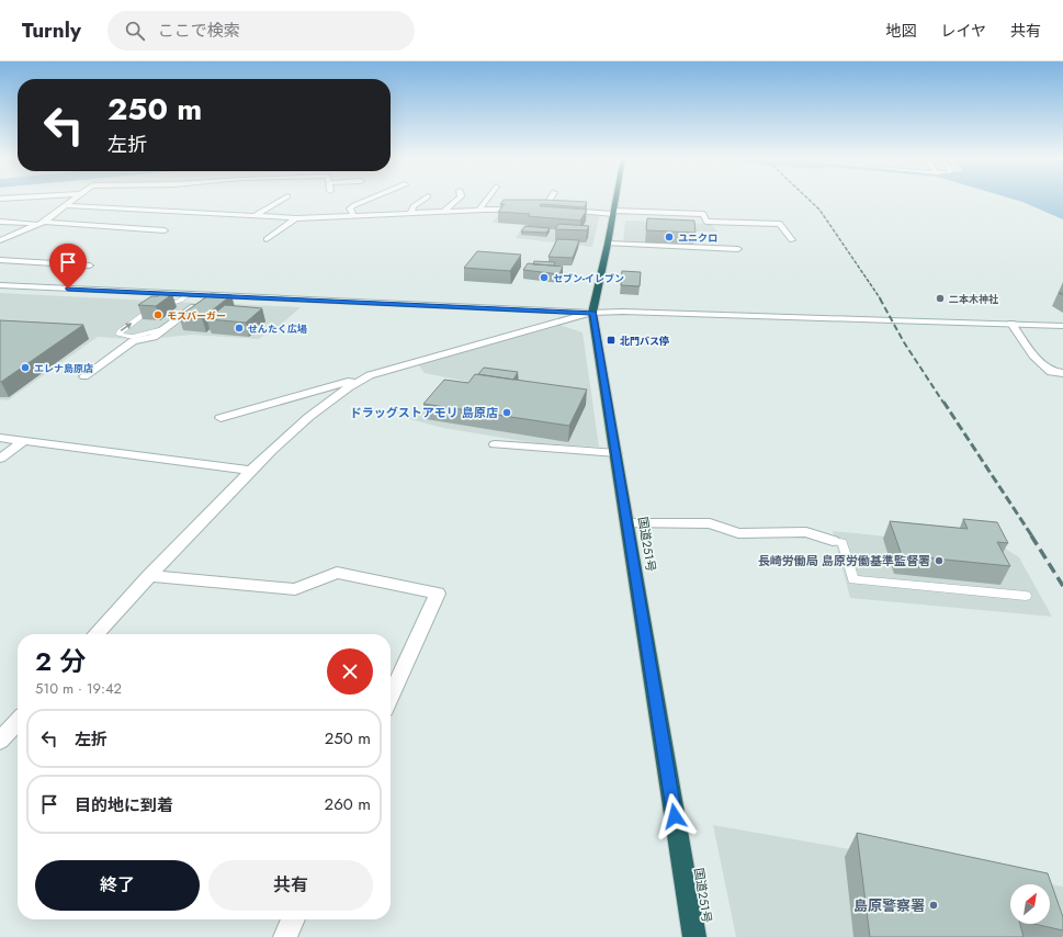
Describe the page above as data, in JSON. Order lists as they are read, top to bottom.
{
  "streets": {
    "highway": ["国道251号"]
  },
  "places": {
    "other": [
      "ユニクロ",
      "セブン-イレブン",
      "二本木神社",
      "モスバーガー",
      "せんたく広場",
      "エレナ島原店",
      "ドラッグストアモリ 島原店",
      "長崎労働局 島原労働基準監督署",
      "島原警察署"
    ],
    "transit": ["北門バス停"]
  },
  "north": "top right",
  "page": {
    "header": "Turnly",
    "search": "ここで検索",
    "nav": ["地図", "レイヤ", "共有"],
    "turn": ["250 m", "左折"],
    "heading": ["2 分", "510 m · 19:42"],
    "list": [
      {
        "name": "左折",
        "value": "250 m"
      },
      {
        "name": "目的地に到着",
        "value": "260 m"
      }
    ],
    "buttons": ["終了", "共有"]
  }
}
